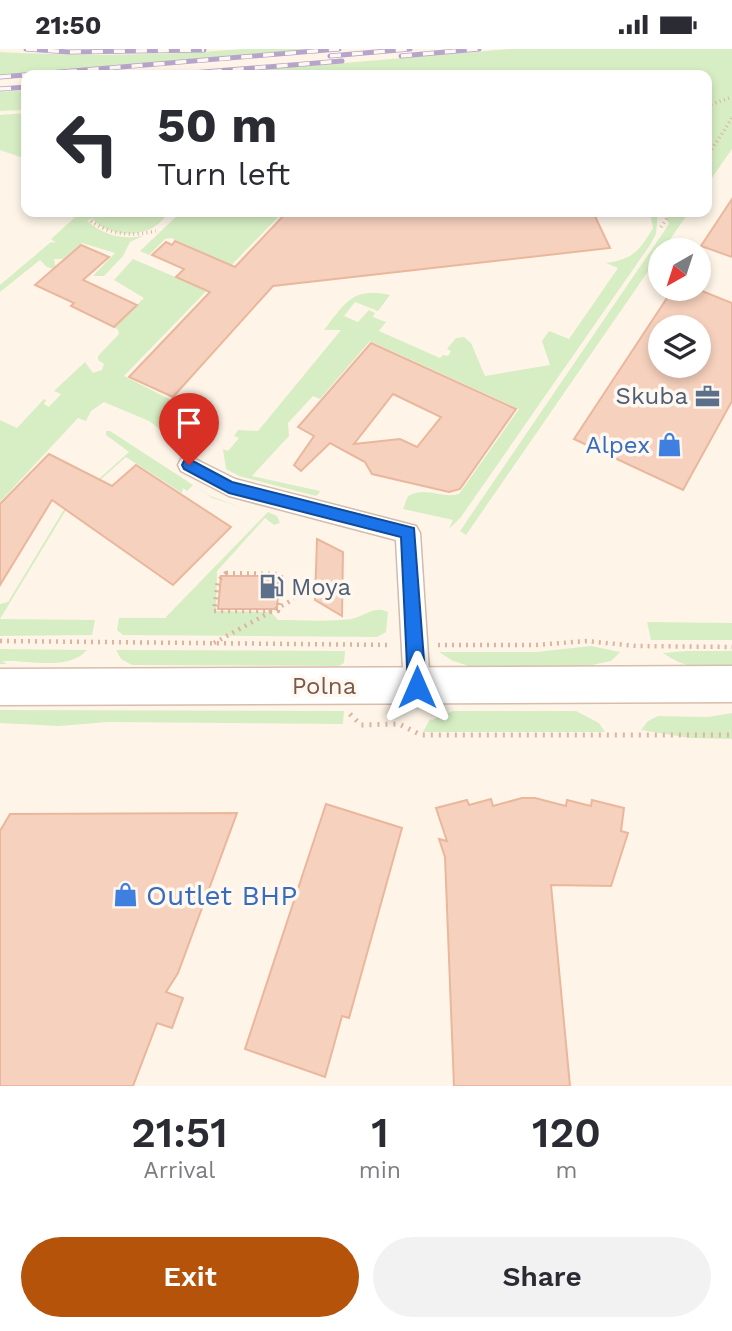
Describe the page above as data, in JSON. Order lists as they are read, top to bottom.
{
  "streets": {
    "street": ["Polna"]
  },
  "places": {
    "office": ["Skuba"],
    "shop": ["Alpex", "Outlet BHP"],
    "fuel station": ["Moya"]
  },
  "north": "bottom left",
  "page": {
    "status": "21:50",
    "turn": ["50 m", "Turn left"],
    "eta": [
      "21:51",
      "Arrival",
      "1",
      "min",
      "120",
      "m"
    ],
    "buttons": ["Exit", "Share"]
  }
}
